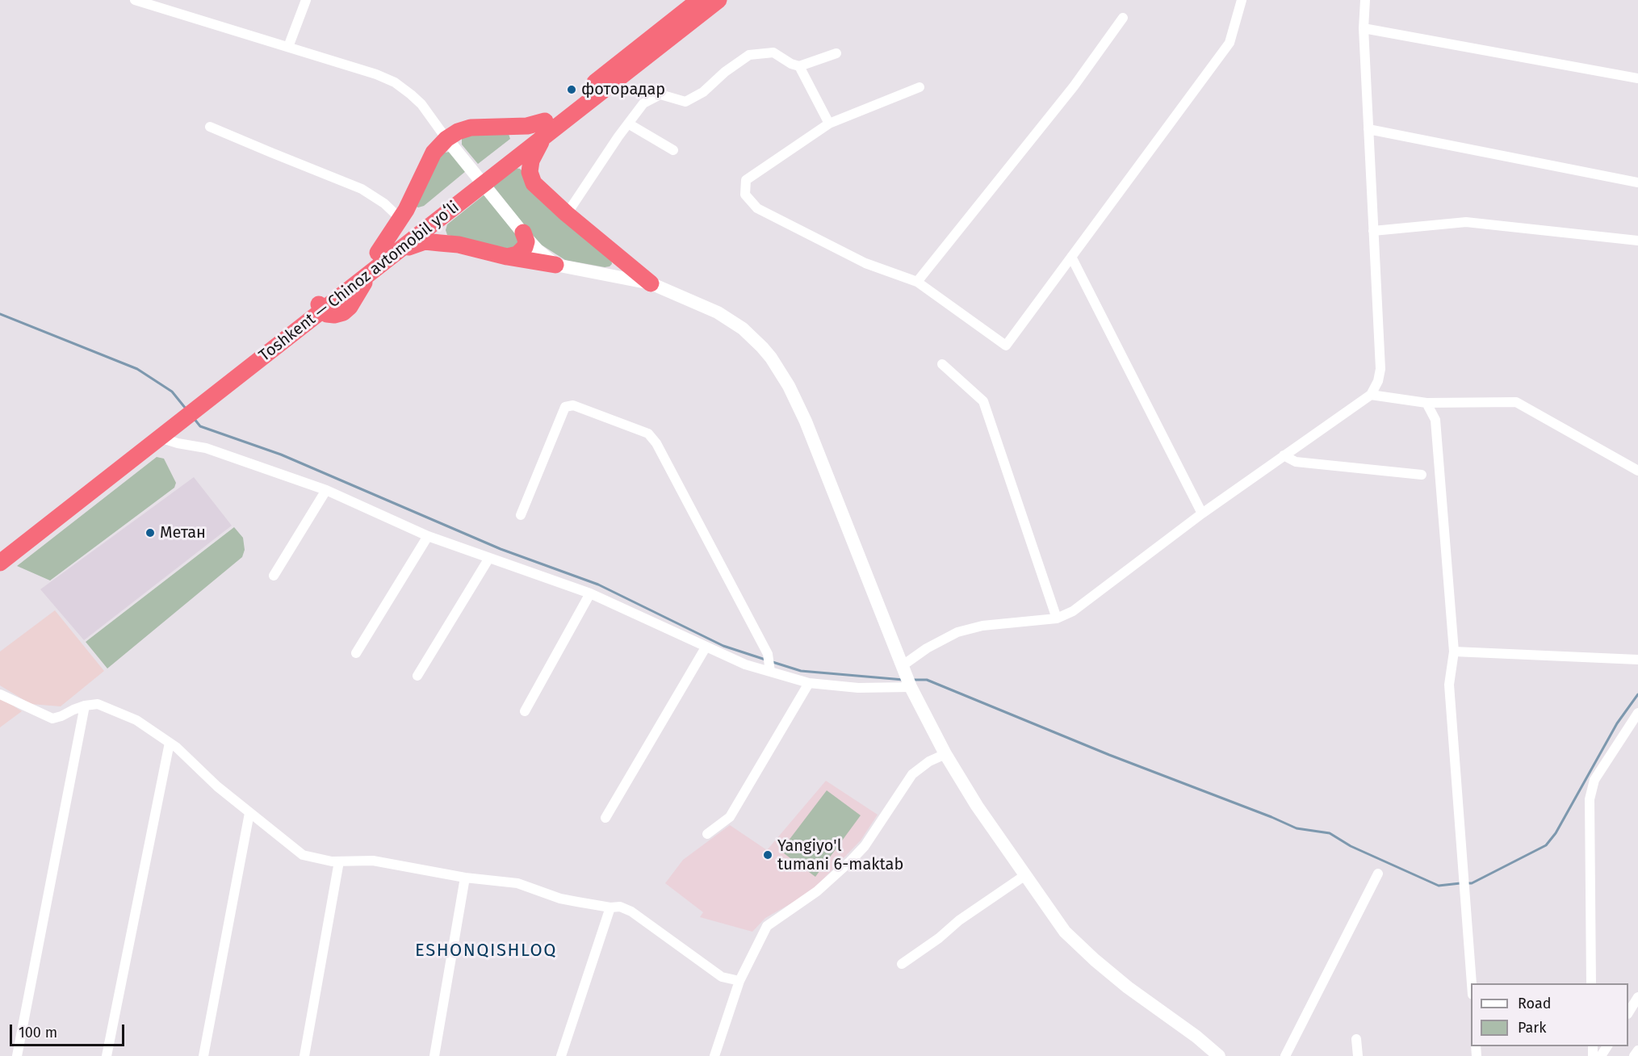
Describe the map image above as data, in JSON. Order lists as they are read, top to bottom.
{
  "streets": {
    "highway": ["Toshkent — Chinoz avtomobil yoʻli"]
  },
  "districts": ["ESHONQISHLOQ"],
  "places": ["фоторадар", "Метан", "Yangiyo'l tumani 6-maktab"],
  "legend": ["Road", "Park"],
  "scale_bar": "100 m"
}
